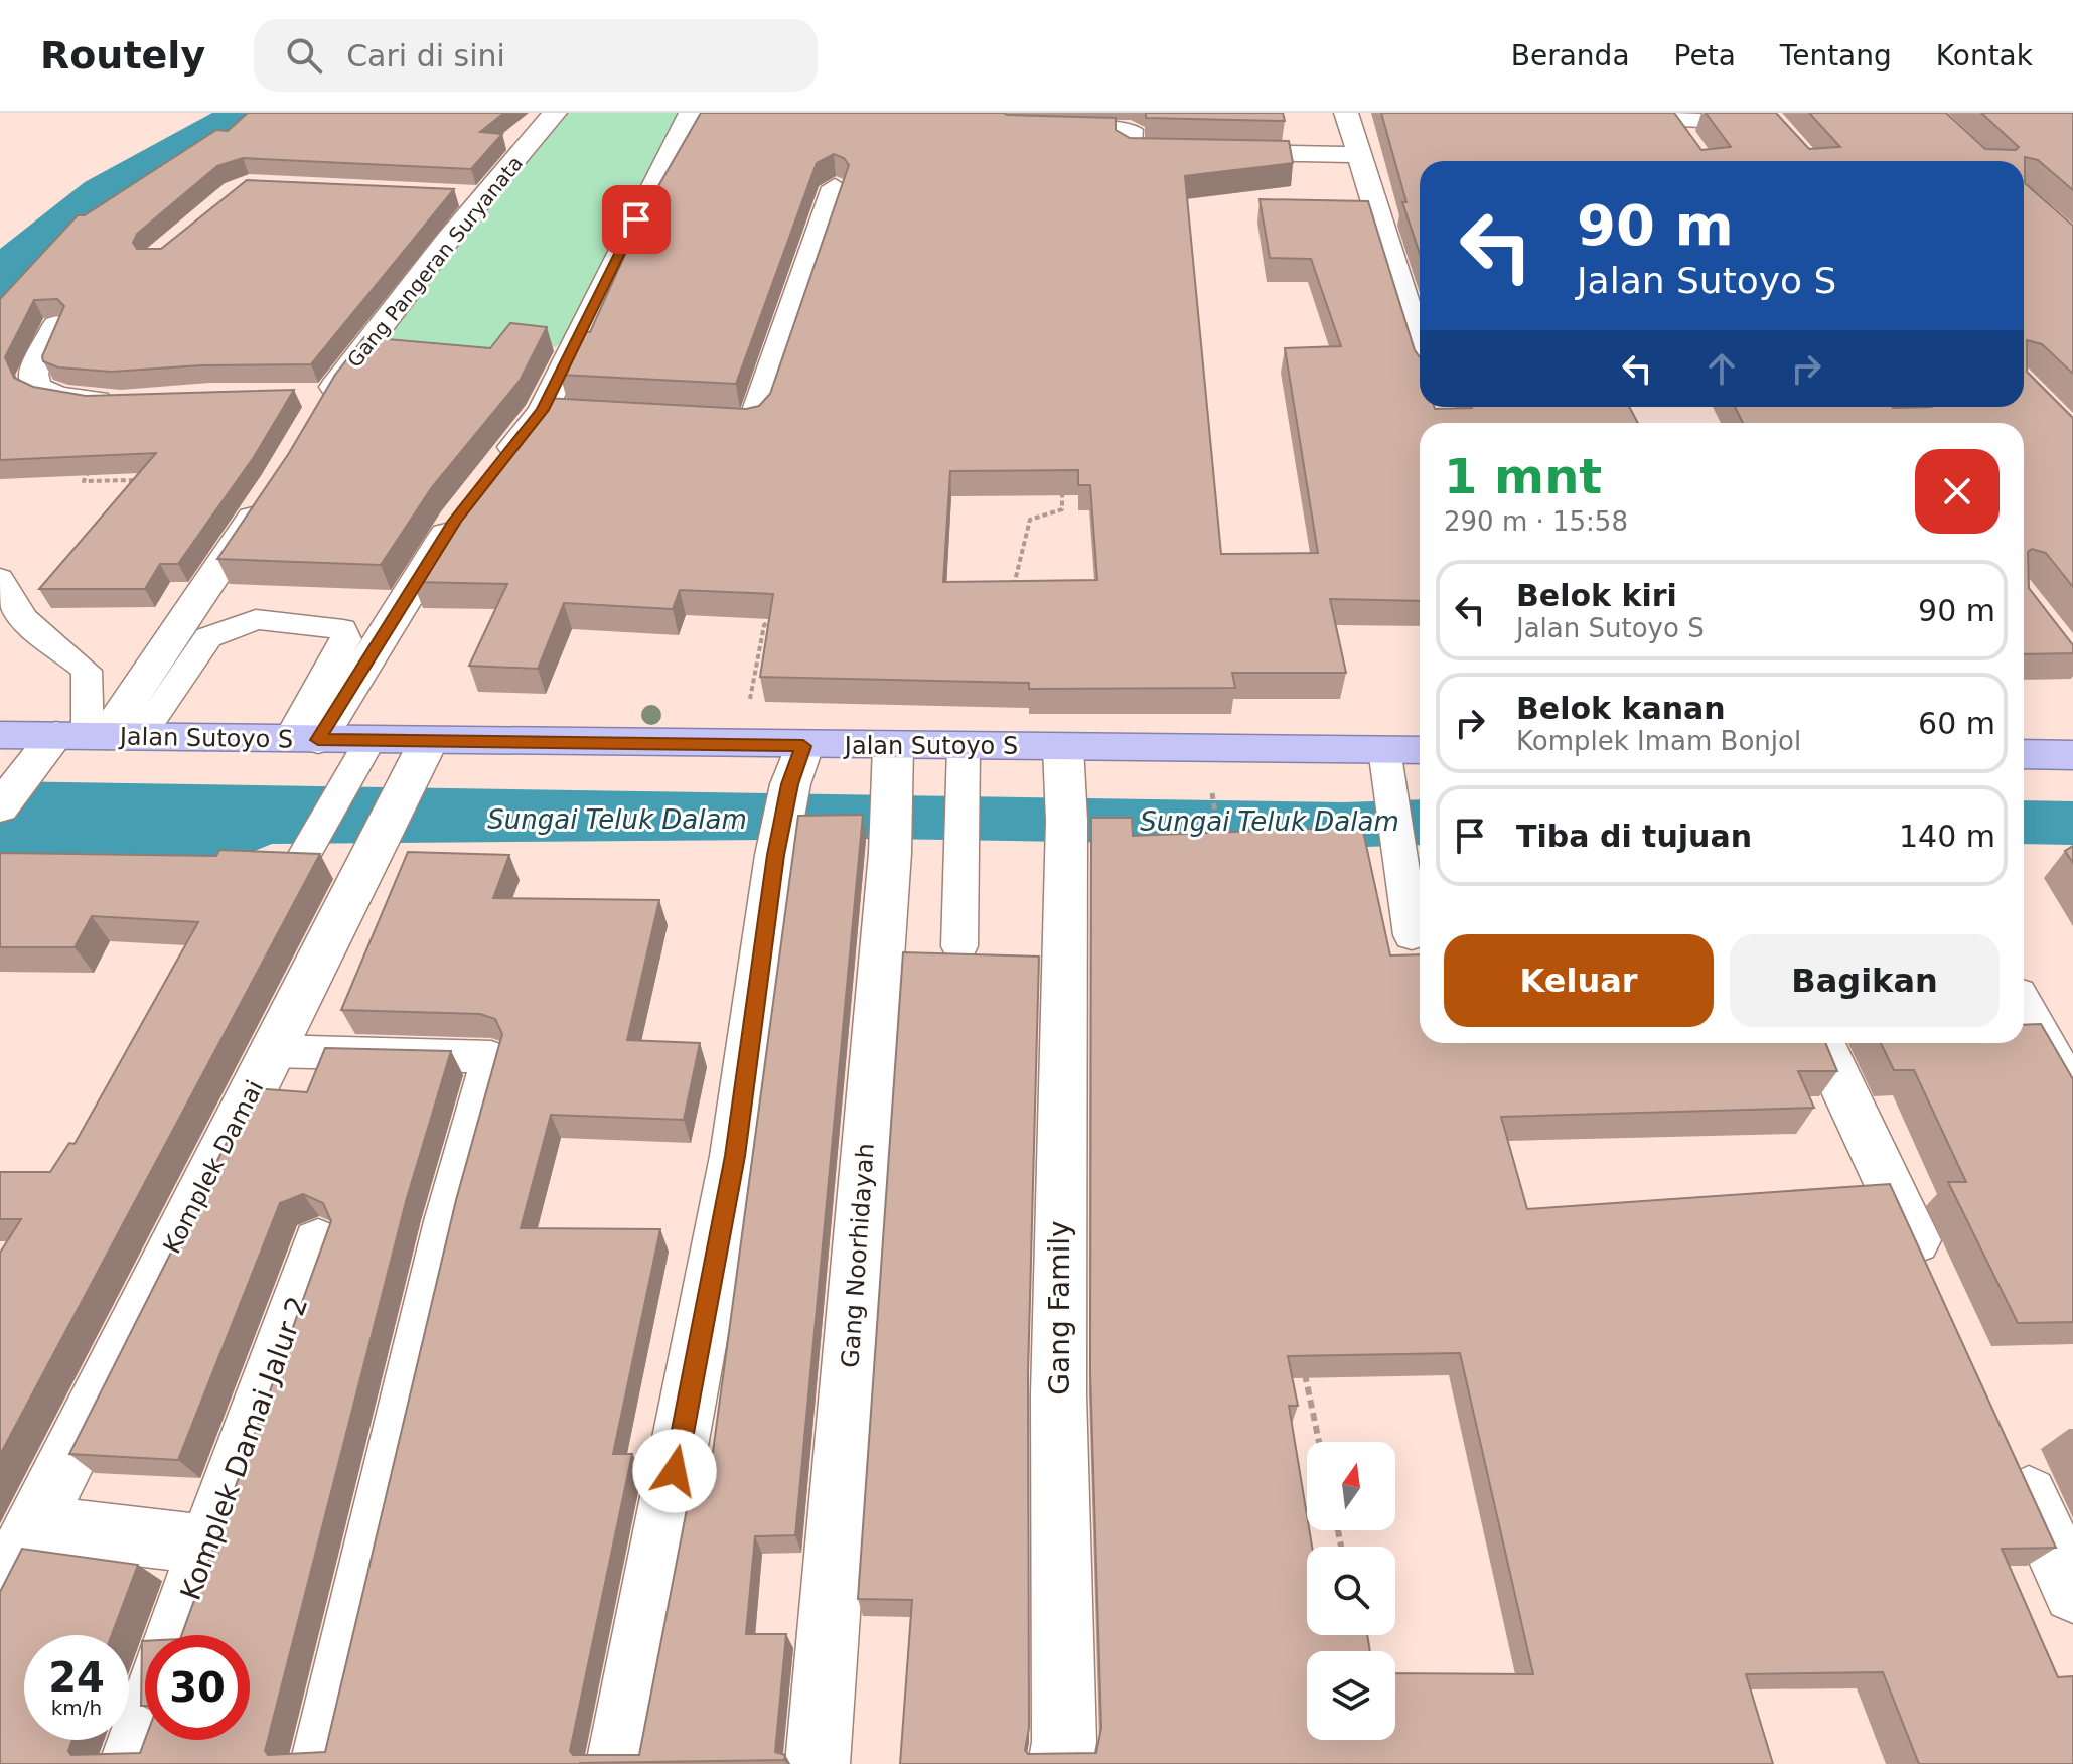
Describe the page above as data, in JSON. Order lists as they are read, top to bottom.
{
  "streets": {
    "highway": ["Jalan Sutoyo S"],
    "street": [
      "Gang Pangeran Suryanata",
      "Komplek Damai",
      "Gang Noorhidayah",
      "Gang Family",
      "Komplek Damai Jalur 2"
    ]
  },
  "crossings": [
    ["Jalan Sutoyo S", "Komplek Damai"],
    ["Jalan Sutoyo S", "Gang Noorhidayah"],
    ["Jalan Sutoyo S", "Gang Family"]
  ],
  "water": ["Sungai Teluk Dalam"],
  "north": "top",
  "page": {
    "header": "Routely",
    "search": "Cari di sini",
    "nav": [
      "Beranda",
      "Peta",
      "Tentang",
      "Kontak"
    ],
    "turn": ["90 m", "Jalan Sutoyo S"],
    "heading": ["1 mnt", "290 m · 15:58"],
    "list": [
      {
        "name": "Belok kiri",
        "note": "Jalan Sutoyo S",
        "value": "90 m"
      },
      {
        "name": "Belok kanan",
        "note": "Komplek Imam Bonjol",
        "value": "60 m"
      },
      {
        "name": "Tiba di tujuan",
        "value": "140 m"
      }
    ],
    "buttons": ["Keluar", "Bagikan"],
    "speed": "24 km/h",
    "limit": "30"
  }
}
